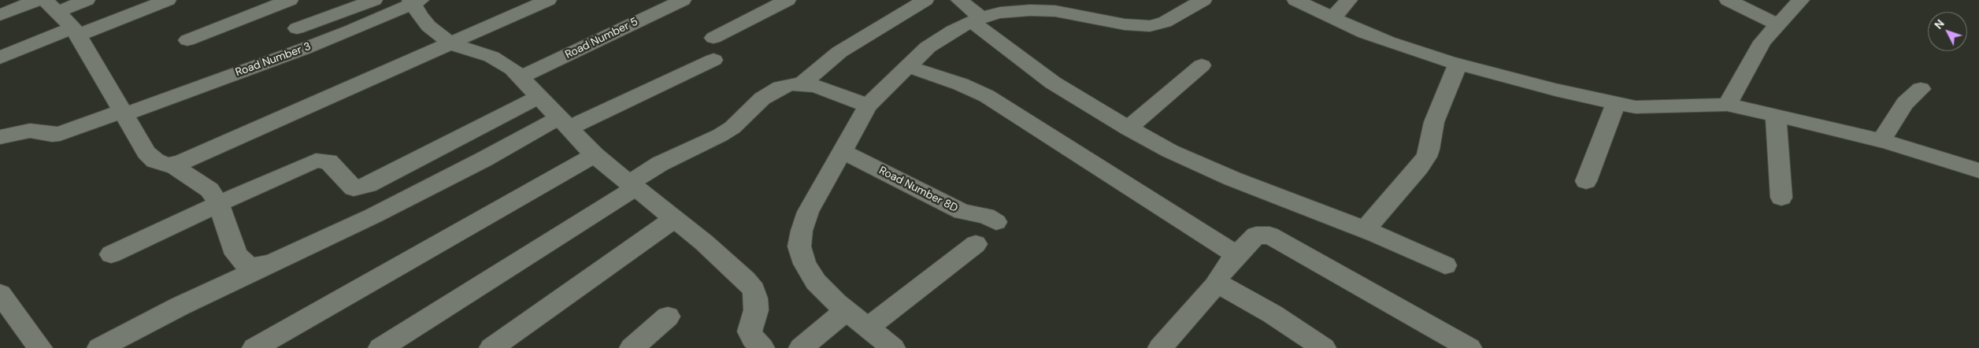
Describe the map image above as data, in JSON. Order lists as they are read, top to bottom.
{
  "streets": {
    "street": ["Road Number 5", "Road Number 3", "Road Number 8D"]
  },
  "north": "top left"
}
